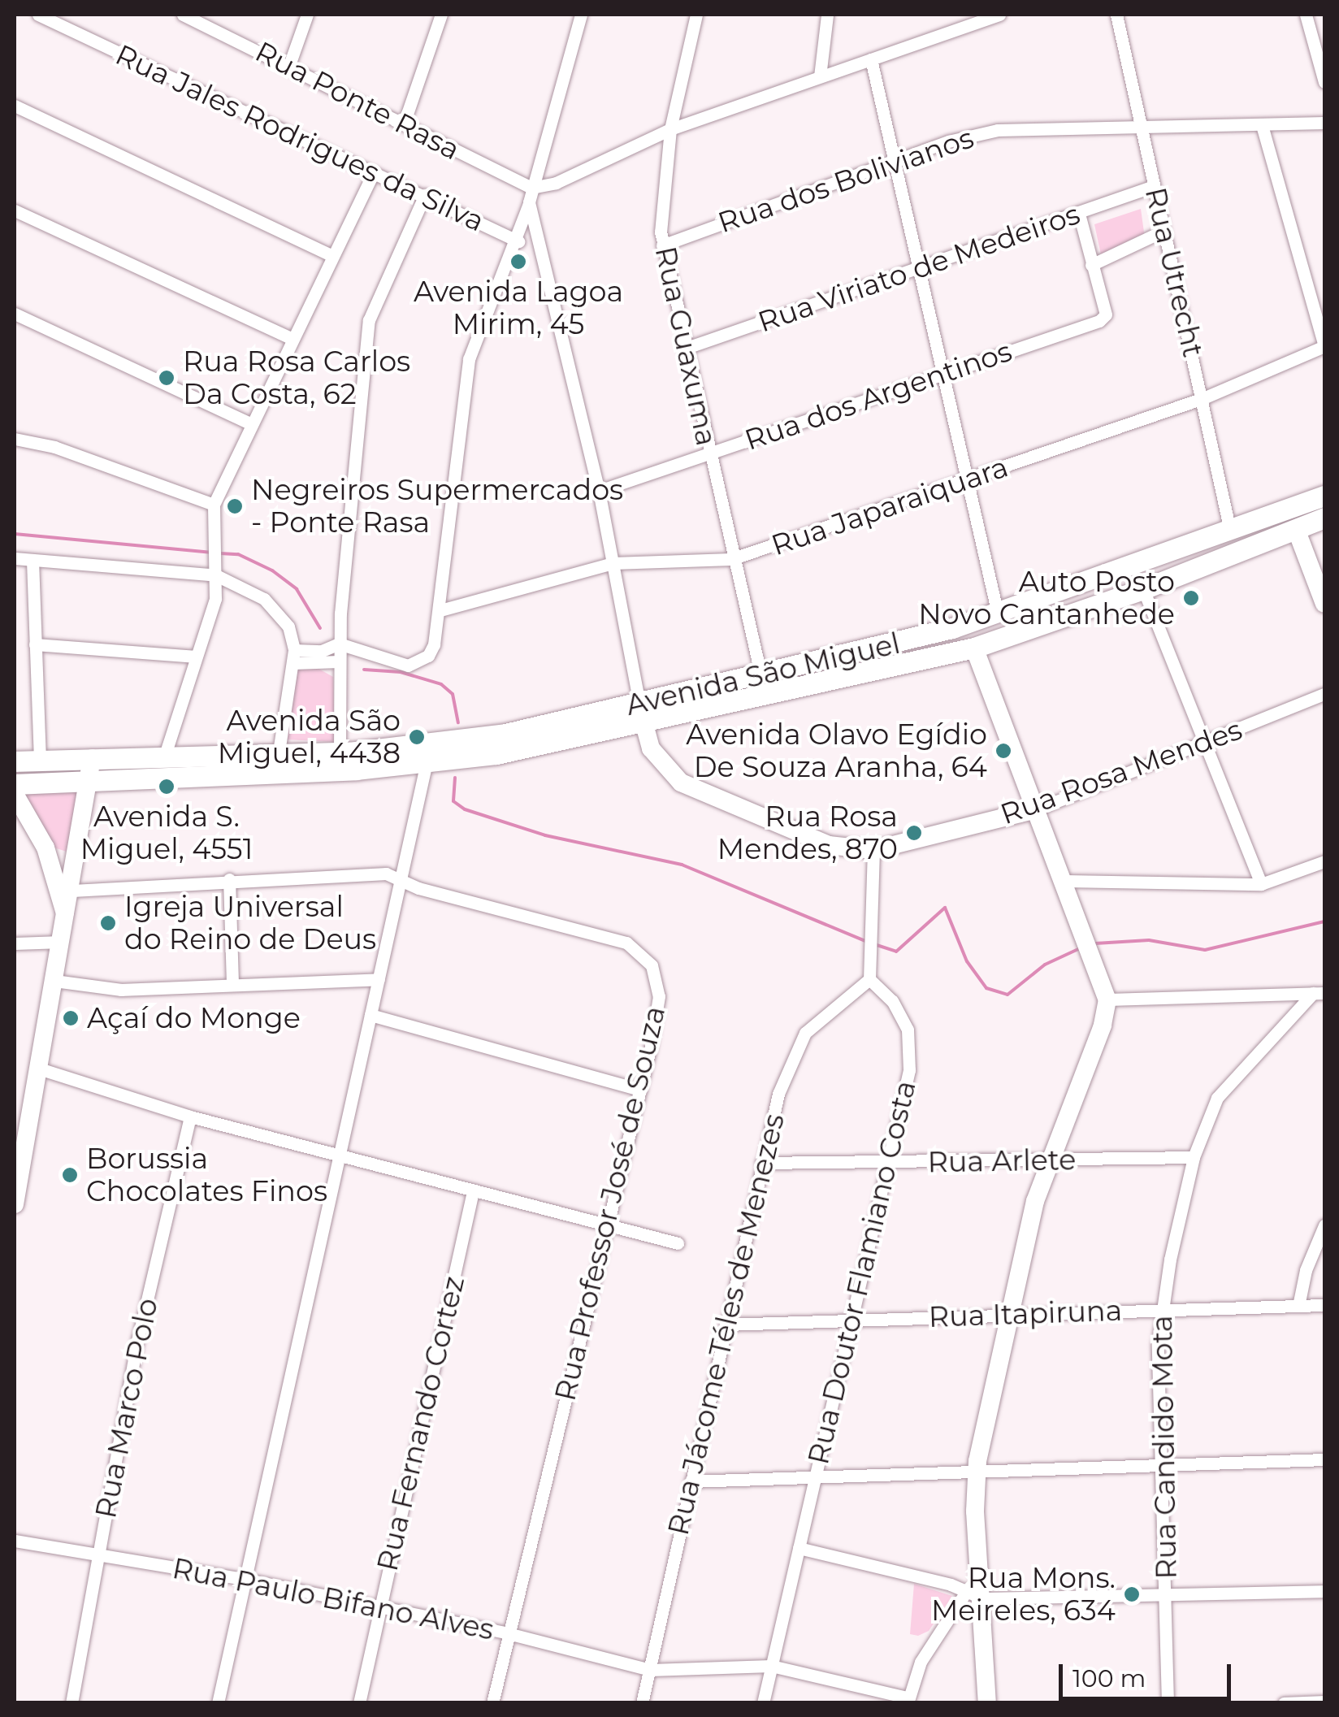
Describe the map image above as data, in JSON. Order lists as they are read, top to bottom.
{
  "streets": {
    "main road": ["Avenida São Miguel", "Rua Rosa Mendes"],
    "street": [
      "Rua Ponte Rasa",
      "Rua Jales Rodrigues da Silva",
      "Rua dos Bolivianos",
      "Rua Viriato de Medeiros",
      "Rua Utrecht",
      "Rua Guaxuma",
      "Rua dos Argentinos",
      "Rua Japaraiquara",
      "Rua Arlete",
      "Rua Professor José de Souza",
      "Rua Doutor Flamiano Costa",
      "Rua Itapiruna",
      "Rua Jácome Téles de Menezes",
      "Rua Marco Polo",
      "Rua Fernando Cortez",
      "Rua Candido Mota",
      "Rua Paulo Bifano Alves"
    ]
  },
  "crossings": [
    ["Rua dos Bolivianos", "Rua Utrecht"],
    ["Rua dos Bolivianos", "Rua Guaxuma"],
    ["Rua Viriato de Medeiros", "Rua Utrecht"],
    ["Rua Viriato de Medeiros", "Rua Guaxuma"],
    ["Rua Utrecht", "Rua Japaraiquara"],
    ["Rua Utrecht", "Avenida São Miguel"],
    ["Rua Guaxuma", "Rua dos Argentinos"],
    ["Rua Guaxuma", "Rua Japaraiquara"],
    ["Rua Guaxuma", "Avenida São Miguel"],
    ["Avenida São Miguel", "Rua Rosa Mendes"],
    ["Rua Arlete", "Rua Doutor Flamiano Costa"],
    ["Rua Arlete", "Rua Jácome Téles de Menezes"],
    ["Rua Arlete", "Rua Candido Mota"],
    ["Rua Professor José de Souza", "Rua Paulo Bifano Alves"],
    ["Rua Doutor Flamiano Costa", "Rua Itapiruna"],
    ["Rua Doutor Flamiano Costa", "Rua Jácome Téles de Menezes"],
    ["Rua Doutor Flamiano Costa", "Rua Paulo Bifano Alves"],
    ["Rua Itapiruna", "Rua Jácome Téles de Menezes"],
    ["Rua Itapiruna", "Rua Candido Mota"],
    ["Rua Jácome Téles de Menezes", "Rua Paulo Bifano Alves"],
    ["Rua Marco Polo", "Rua Paulo Bifano Alves"],
    ["Rua Fernando Cortez", "Rua Paulo Bifano Alves"]
  ],
  "places": [
    "Avenida Lagoa Mirim, 45",
    "Rua Rosa Carlos Da Costa, 62",
    "Negreiros Supermercados - Ponte Rasa",
    "Auto Posto Novo Cantanhede",
    "Avenida São Miguel, 4438",
    "Avenida Olavo Egídio De Souza Aranha, 64",
    "Avenida S. Miguel, 4551",
    "Rua Rosa Mendes, 870",
    "Igreja Universal do Reino de Deus",
    "Açaí do Monge",
    "Borussia Chocolates Finos",
    "Rua Mons. Meireles, 634"
  ],
  "scale_bar": "100 m"
}
